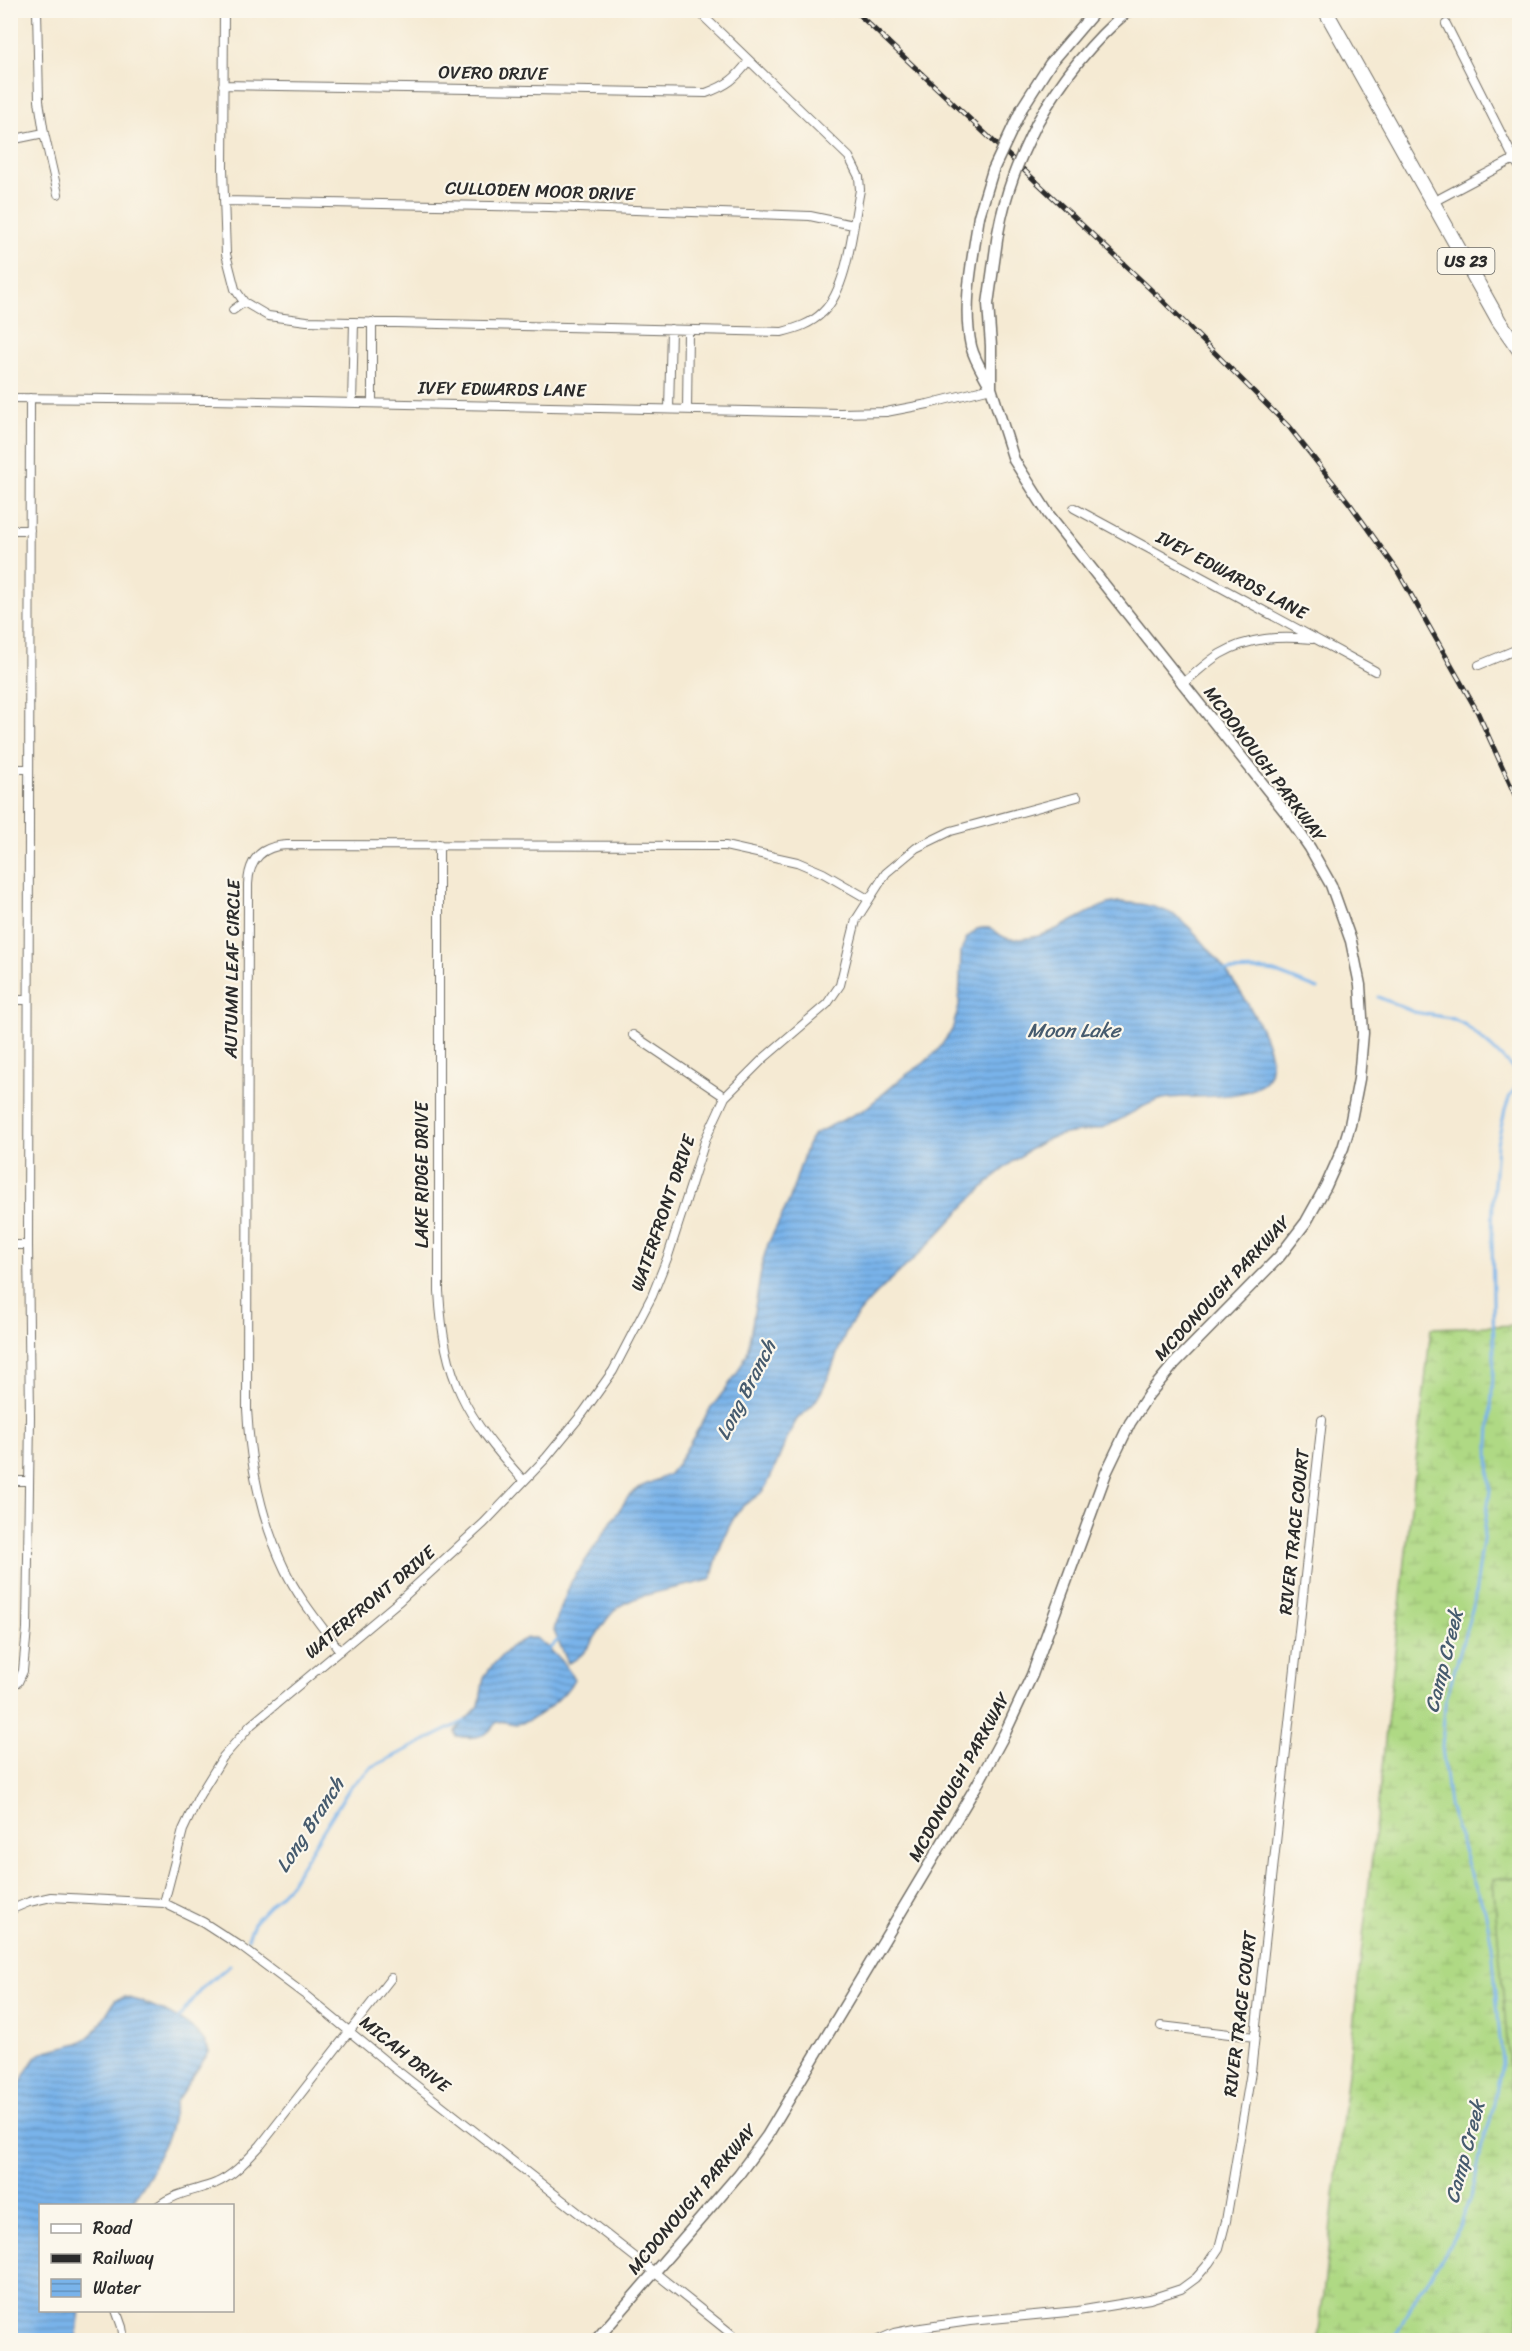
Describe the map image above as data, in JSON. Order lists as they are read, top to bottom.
{
  "streets": {
    "main road": ["US 23"],
    "street": [
      "OVERO DRIVE",
      "CULLODEN MOOR DRIVE",
      "IVEY EDWARDS LANE",
      "MCDONOUGH PARKWAY",
      "AUTUMN LEAF CIRCLE",
      "LAKE RIDGE DRIVE",
      "WATERFRONT DRIVE",
      "RIVER TRACE COURT",
      "MICAH DRIVE"
    ]
  },
  "crossings": [
    ["IVEY EDWARDS LANE", "MCDONOUGH PARKWAY"],
    ["MCDONOUGH PARKWAY", "MICAH DRIVE"],
    ["AUTUMN LEAF CIRCLE", "LAKE RIDGE DRIVE"],
    ["AUTUMN LEAF CIRCLE", "WATERFRONT DRIVE"],
    ["LAKE RIDGE DRIVE", "WATERFRONT DRIVE"],
    ["WATERFRONT DRIVE", "MICAH DRIVE"]
  ],
  "water": ["Moon Lake", "Long Branch", "Camp Creek"],
  "legend": ["Road", "Railway", "Water"]
}
